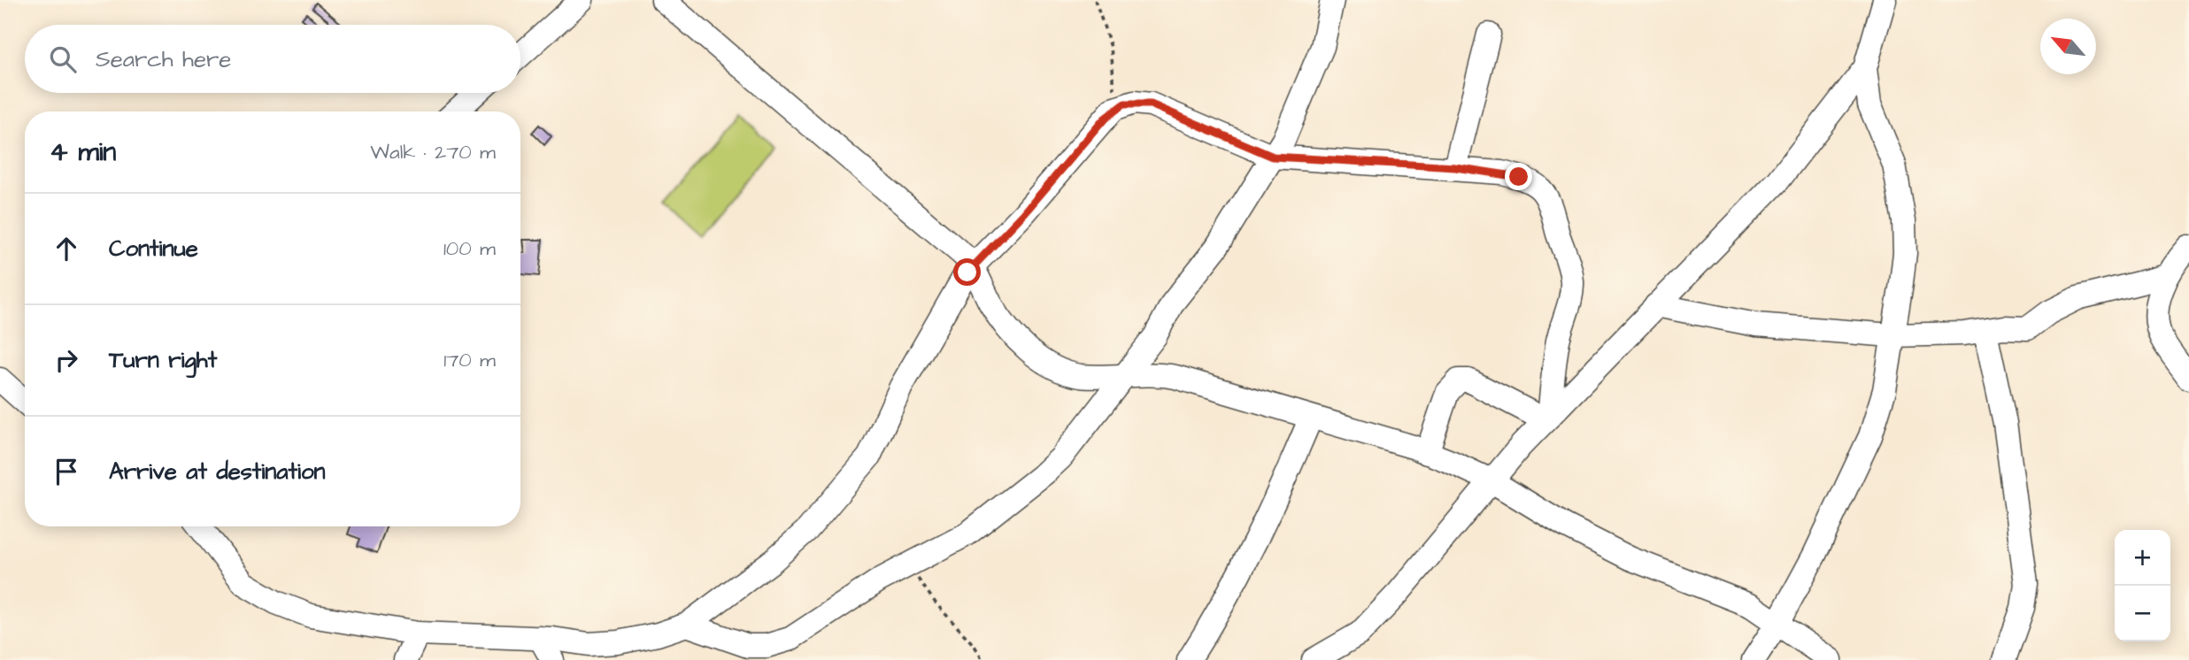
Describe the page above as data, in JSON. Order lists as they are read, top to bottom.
{
  "north": "top left",
  "page": {
    "search": "Search here",
    "heading": ["4 min", "Walk · 270 m"],
    "list": [
      ["Continue", "100 m"],
      ["Turn right", "170 m"],
      "Arrive at destination"
    ],
    "map_buttons": ["+", "−"]
  }
}
